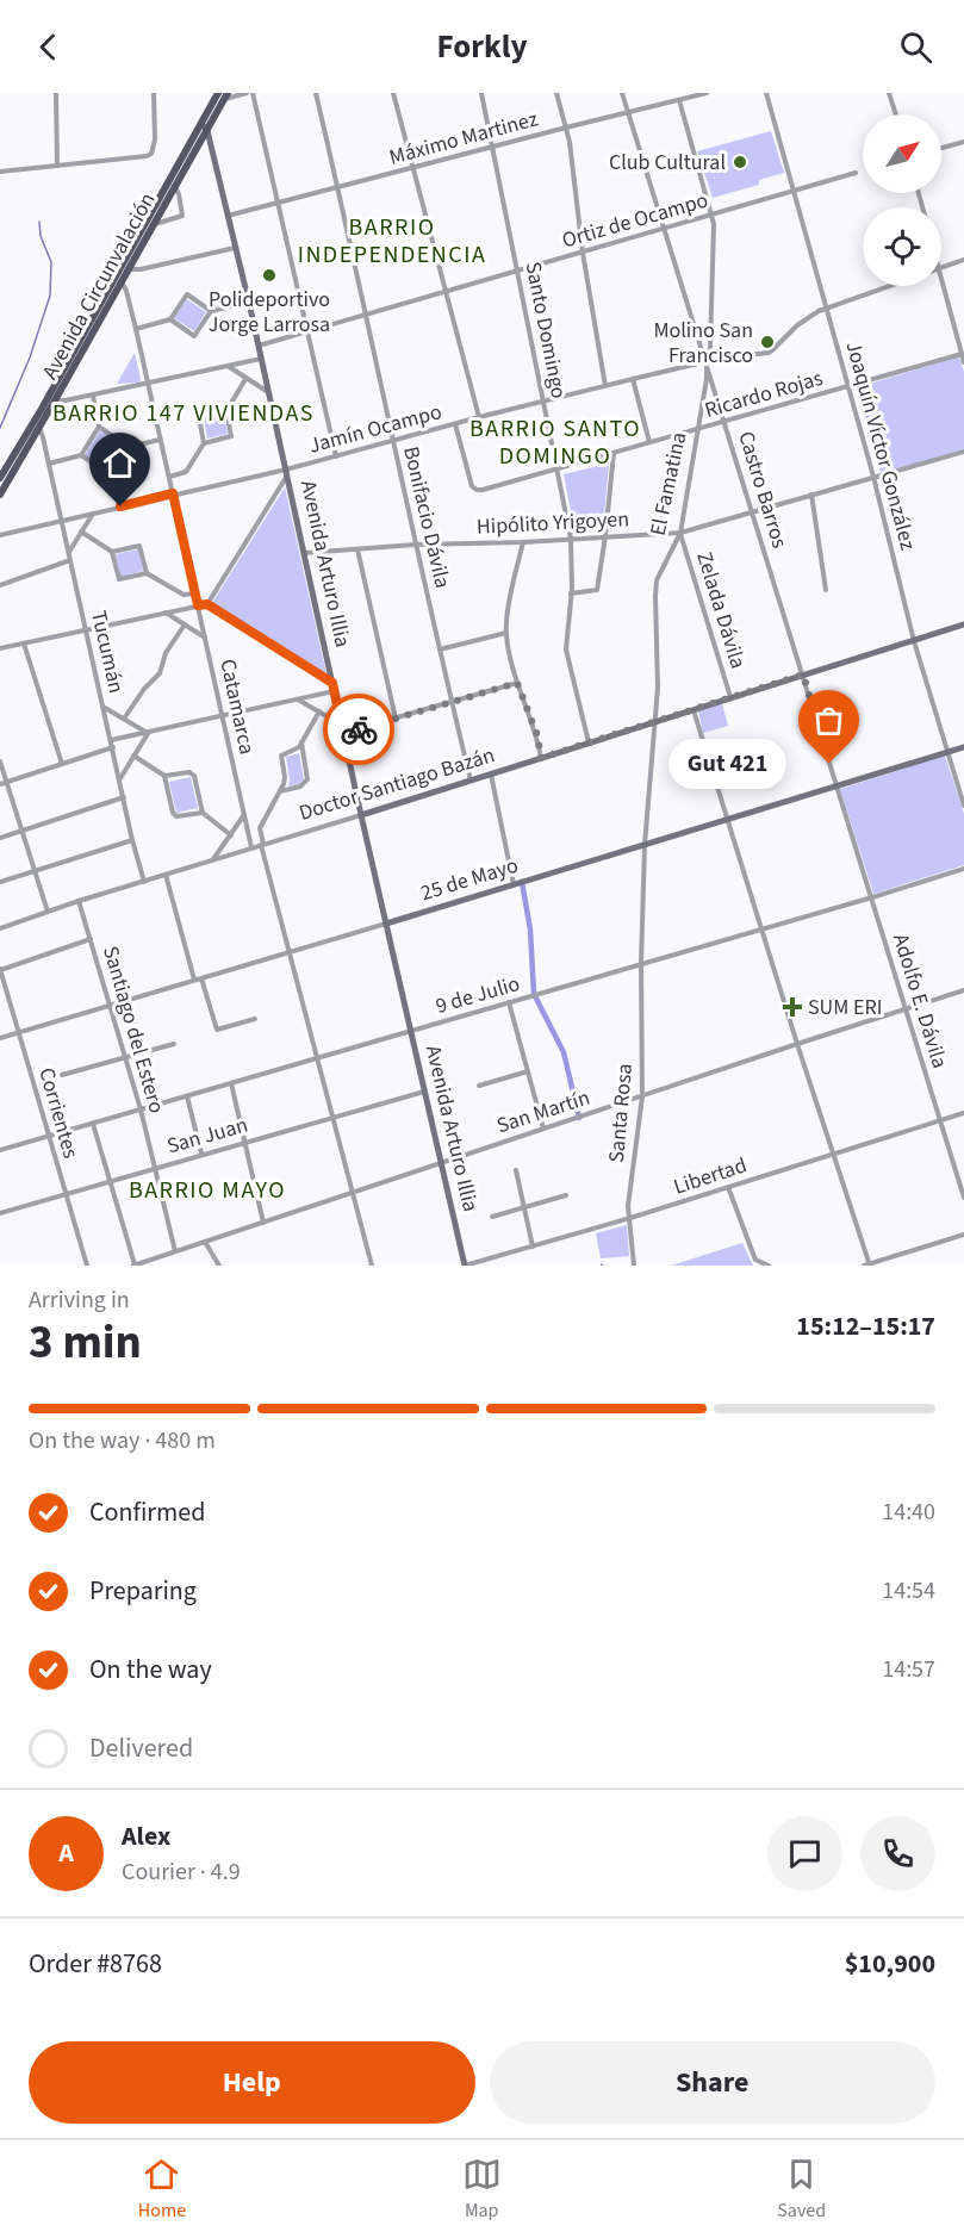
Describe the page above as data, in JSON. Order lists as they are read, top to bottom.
{
  "streets": {
    "main road": [
      "Avenida Circunvalación",
      "Avenida Arturo Illia",
      "Doctor Santiago Bazán",
      "25 de Mayo"
    ],
    "street": [
      "Máximo Martinez",
      "Ortiz de Ocampo",
      "Santo Domingo",
      "Ricardo Rojas",
      "Jamín Ocampo",
      "Joaquín Víctor González",
      "El Famatina",
      "Castro Barros",
      "Bonifacio Dávila",
      "Hipólito Yrigoyen",
      "Zelada Dávila",
      "Tucumán",
      "Catamarca",
      "9 de Julio",
      "Adolfo E. Dávila",
      "Santiago del Estero",
      "San Martín",
      "Corrientes",
      "Santa Rosa",
      "San Juan",
      "Libertad"
    ]
  },
  "crossings": [
    ["Máximo Martinez", "Santo Domingo"],
    ["Máximo Martinez", "El Famatina"],
    ["Máximo Martinez", "Castro Barros"],
    ["Máximo Martinez", "Bonifacio Dávila"],
    ["Máximo Martinez", "Avenida Arturo Illia"],
    ["Ortiz de Ocampo", "Santo Domingo"],
    ["Ortiz de Ocampo", "Joaquín Víctor González"],
    ["Ortiz de Ocampo", "El Famatina"],
    ["Ortiz de Ocampo", "Castro Barros"],
    ["Ortiz de Ocampo", "Bonifacio Dávila"],
    ["Ortiz de Ocampo", "Avenida Arturo Illia"],
    ["Avenida Circunvalación", "Avenida Arturo Illia"],
    ["Avenida Circunvalación", "Tucumán"],
    ["Avenida Circunvalación", "Catamarca"],
    ["Santo Domingo", "Ricardo Rojas"],
    ["Santo Domingo", "Jamín Ocampo"],
    ["Santo Domingo", "Hipólito Yrigoyen"],
    ["Santo Domingo", "Doctor Santiago Bazán"],
    ["Ricardo Rojas", "Jamín Ocampo"],
    ["Ricardo Rojas", "Joaquín Víctor González"],
    ["Ricardo Rojas", "El Famatina"],
    ["Ricardo Rojas", "Castro Barros"],
    ["Jamín Ocampo", "Joaquín Víctor González"],
    ["Jamín Ocampo", "El Famatina"],
    ["Jamín Ocampo", "Castro Barros"],
    ["Jamín Ocampo", "Bonifacio Dávila"],
    ["Jamín Ocampo", "Avenida Arturo Illia"],
    ["Jamín Ocampo", "Tucumán"],
    ["Jamín Ocampo", "Catamarca"],
    ["Joaquín Víctor González", "Hipólito Yrigoyen"],
    ["Joaquín Víctor González", "Doctor Santiago Bazán"],
    ["Joaquín Víctor González", "25 de Mayo"],
    ["El Famatina", "Castro Barros"],
    ["El Famatina", "Hipólito Yrigoyen"],
    ["El Famatina", "Zelada Dávila"],
    ["El Famatina", "Doctor Santiago Bazán"],
    ["El Famatina", "25 de Mayo"],
    ["El Famatina", "9 de Julio"],
    ["El Famatina", "Santa Rosa"],
    ["Castro Barros", "Hipólito Yrigoyen"],
    ["Castro Barros", "Doctor Santiago Bazán"],
    ["Castro Barros", "25 de Mayo"],
    ["Castro Barros", "9 de Julio"],
    ["Castro Barros", "Adolfo E. Dávila"],
    ["Bonifacio Dávila", "Hipólito Yrigoyen"],
    ["Bonifacio Dávila", "Doctor Santiago Bazán"],
    ["Hipólito Yrigoyen", "Avenida Arturo Illia"],
    ["Hipólito Yrigoyen", "Zelada Dávila"],
    ["Avenida Arturo Illia", "Doctor Santiago Bazán"],
    ["Avenida Arturo Illia", "25 de Mayo"],
    ["Avenida Arturo Illia", "9 de Julio"],
    ["Avenida Arturo Illia", "San Martín"],
    ["Avenida Arturo Illia", "San Juan"],
    ["Avenida Arturo Illia", "Libertad"],
    ["Zelada Dávila", "Doctor Santiago Bazán"],
    ["Tucumán", "Doctor Santiago Bazán"],
    ["Catamarca", "Doctor Santiago Bazán"],
    ["Doctor Santiago Bazán", "Santiago del Estero"],
    ["25 de Mayo", "Santiago del Estero"],
    ["25 de Mayo", "Corrientes"],
    ["9 de Julio", "Adolfo E. Dávila"],
    ["9 de Julio", "Santiago del Estero"],
    ["9 de Julio", "Corrientes"],
    ["9 de Julio", "Santa Rosa"],
    ["Adolfo E. Dávila", "San Martín"],
    ["Adolfo E. Dávila", "Libertad"],
    ["Santiago del Estero", "San Martín"],
    ["Santiago del Estero", "San Juan"],
    ["San Martín", "Santa Rosa"],
    ["Corrientes", "San Juan"],
    ["Santa Rosa", "Libertad"]
  ],
  "districts": [
    "BARRIO INDEPENDENCIA",
    "BARRIO 147 VIVIENDAS",
    "BARRIO SANTO DOMINGO",
    "BARRIO MAYO"
  ],
  "places": {
    "other": [
      "Club Cultural",
      "Polideportivo Jorge Larrosa",
      "Molino San Francisco",
      "Gut 421"
    ],
    "health": ["SUM ERI"]
  },
  "north": "top right",
  "page": {
    "header": "Forkly",
    "bubble": "Gut 421",
    "heading": ["3 min", "Arriving in", "15:12–15:17"],
    "panel": [
      "Alex",
      "Courier · 4.9",
      "Order #8768",
      "$10,900"
    ],
    "bar": "On the way · 480 m",
    "list": [
      ["Confirmed", "14:40"],
      ["Preparing", "14:54"],
      ["On the way", "14:57"],
      "Delivered"
    ],
    "round": "A",
    "buttons": ["Help", "Share"],
    "tabs": ["Home", "Map", "Saved"]
  }
}
